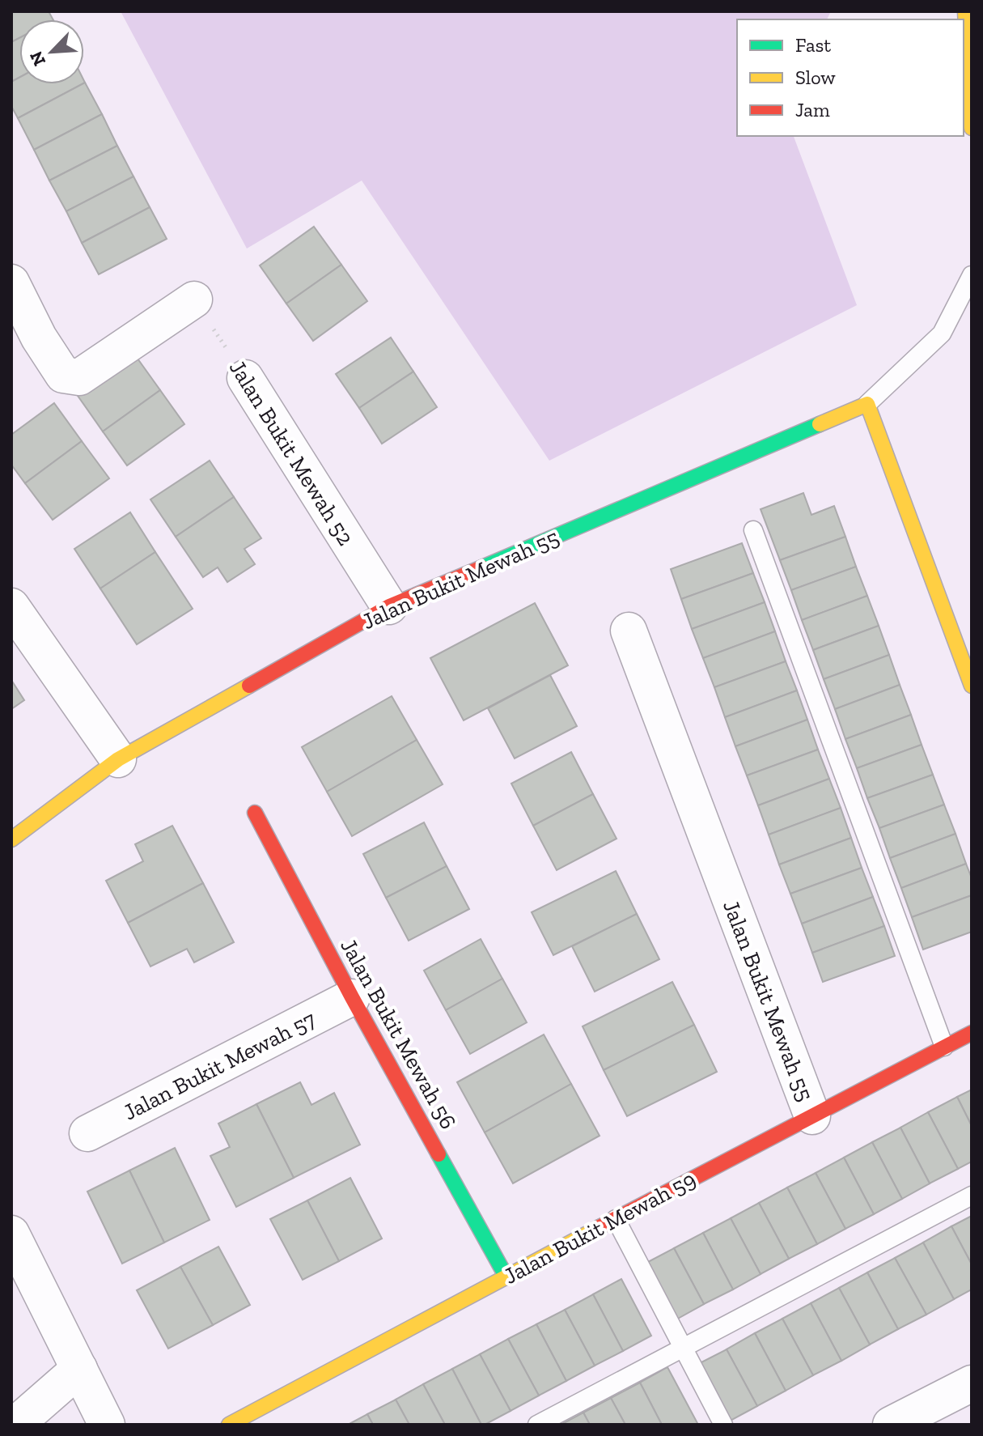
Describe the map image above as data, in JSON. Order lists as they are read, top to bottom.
{
  "streets": {
    "main road": ["Jalan Bukit Mewah 55", "Jalan Bukit Mewah 56", "Jalan Bukit Mewah 59"],
    "street": ["Jalan Bukit Mewah 52", "Jalan Bukit Mewah 57"]
  },
  "crossings": [
    ["Jalan Bukit Mewah 52", "Jalan Bukit Mewah 55"],
    ["Jalan Bukit Mewah 55", "Jalan Bukit Mewah 59"],
    ["Jalan Bukit Mewah 56", "Jalan Bukit Mewah 57"],
    ["Jalan Bukit Mewah 56", "Jalan Bukit Mewah 59"]
  ],
  "legend": ["Fast", "Slow", "Jam"],
  "north": "bottom left"
}
